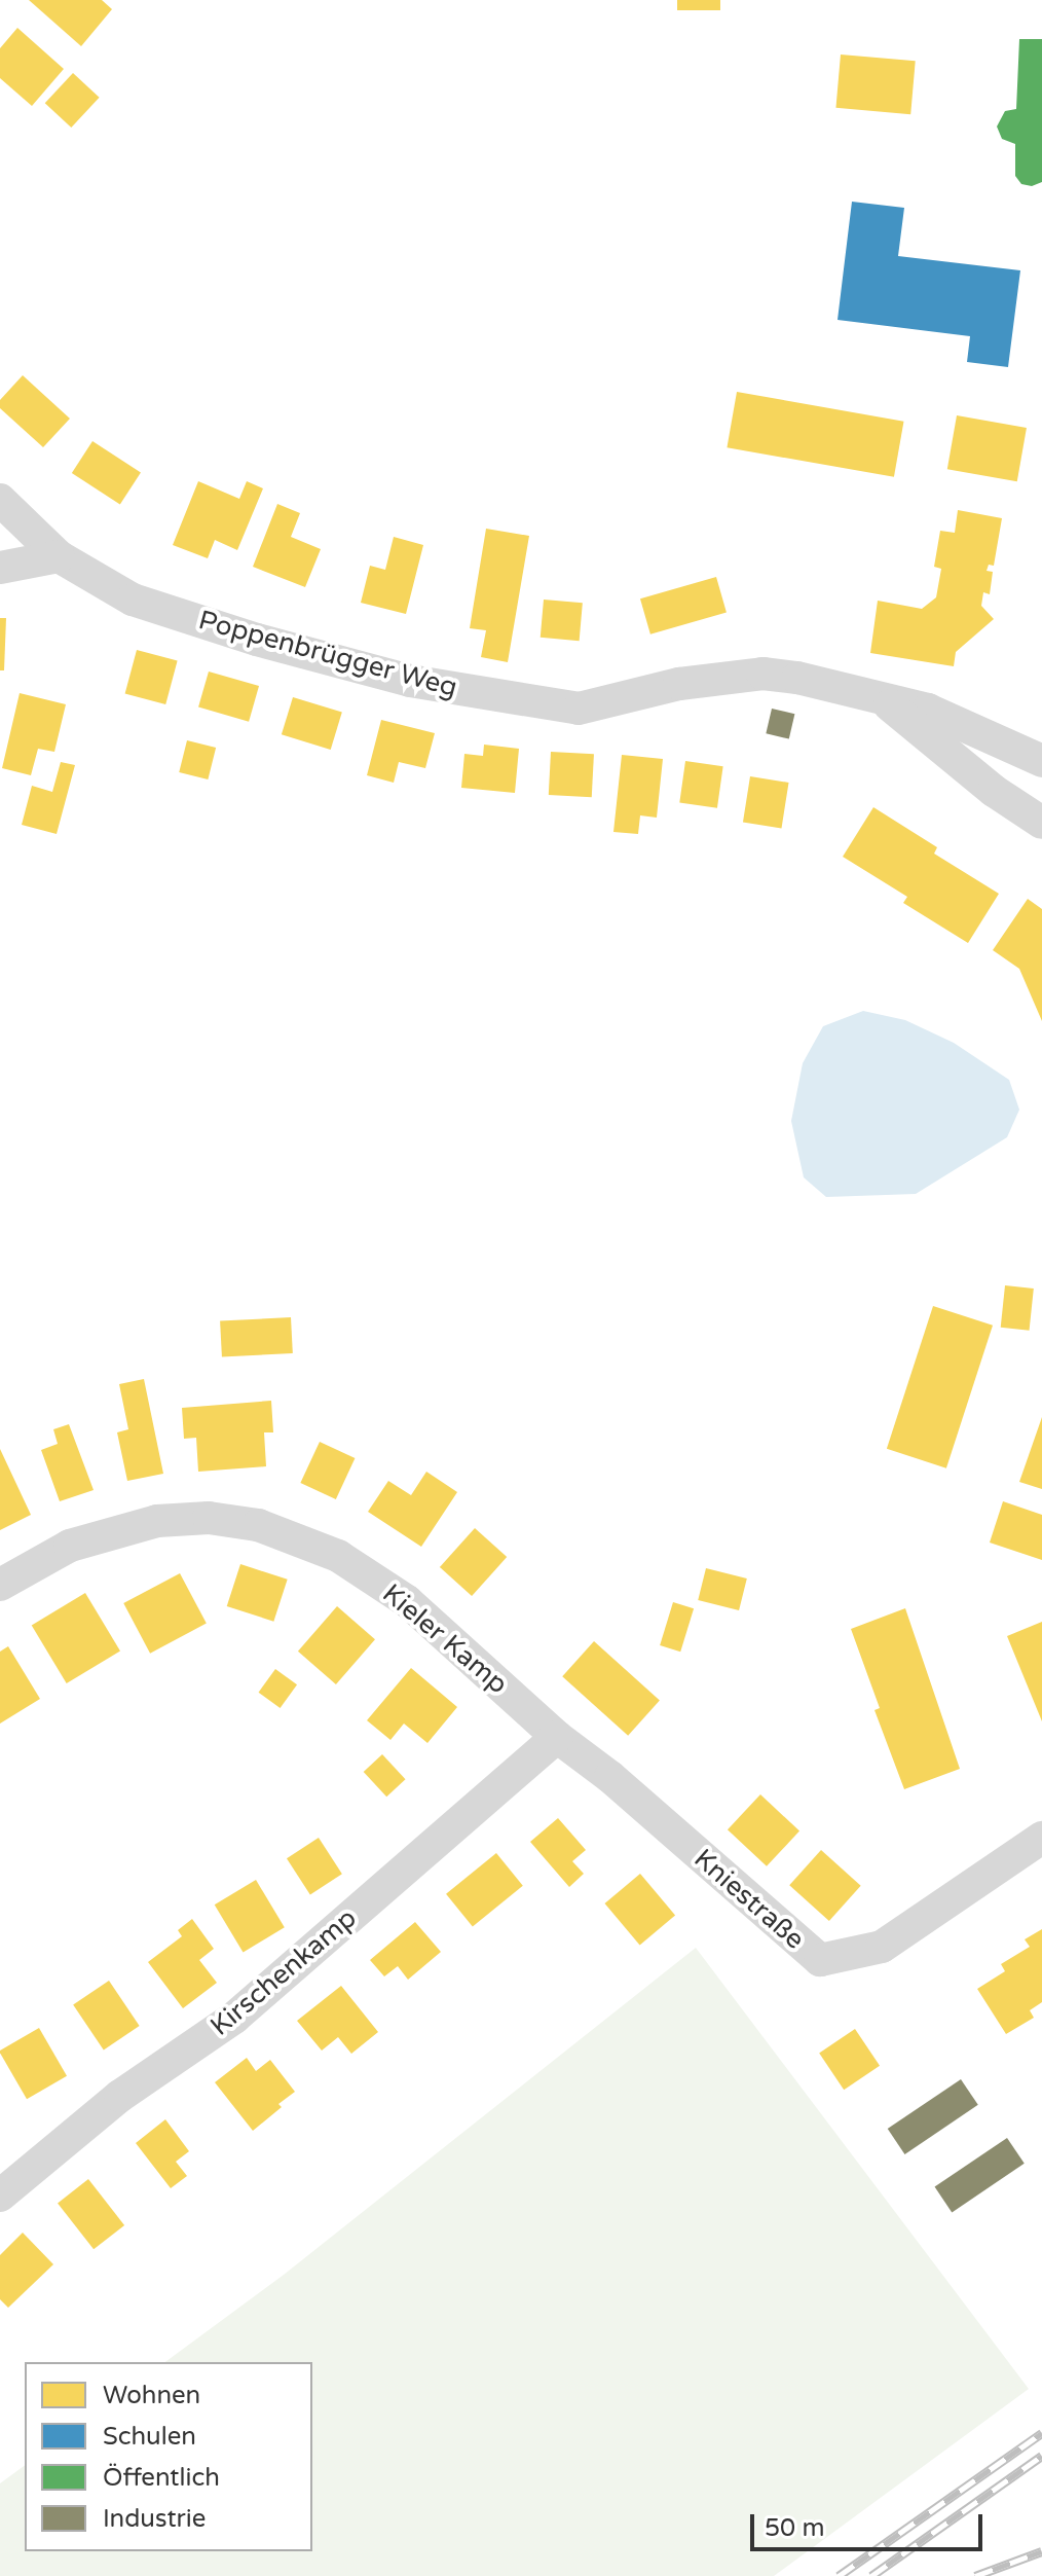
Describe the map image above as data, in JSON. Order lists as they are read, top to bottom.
{
  "streets": {
    "street": [
      "Poppenbrügger Weg",
      "Kieler Kamp",
      "Kniestraße",
      "Kirschenkamp"
    ]
  },
  "crossings": [
    ["Kieler Kamp", "Kniestraße"],
    ["Kieler Kamp", "Kirschenkamp"],
    ["Kniestraße", "Kirschenkamp"]
  ],
  "legend": [
    "Wohnen",
    "Schulen",
    "Öffentlich",
    "Industrie"
  ],
  "scale_bar": "50 m"
}
